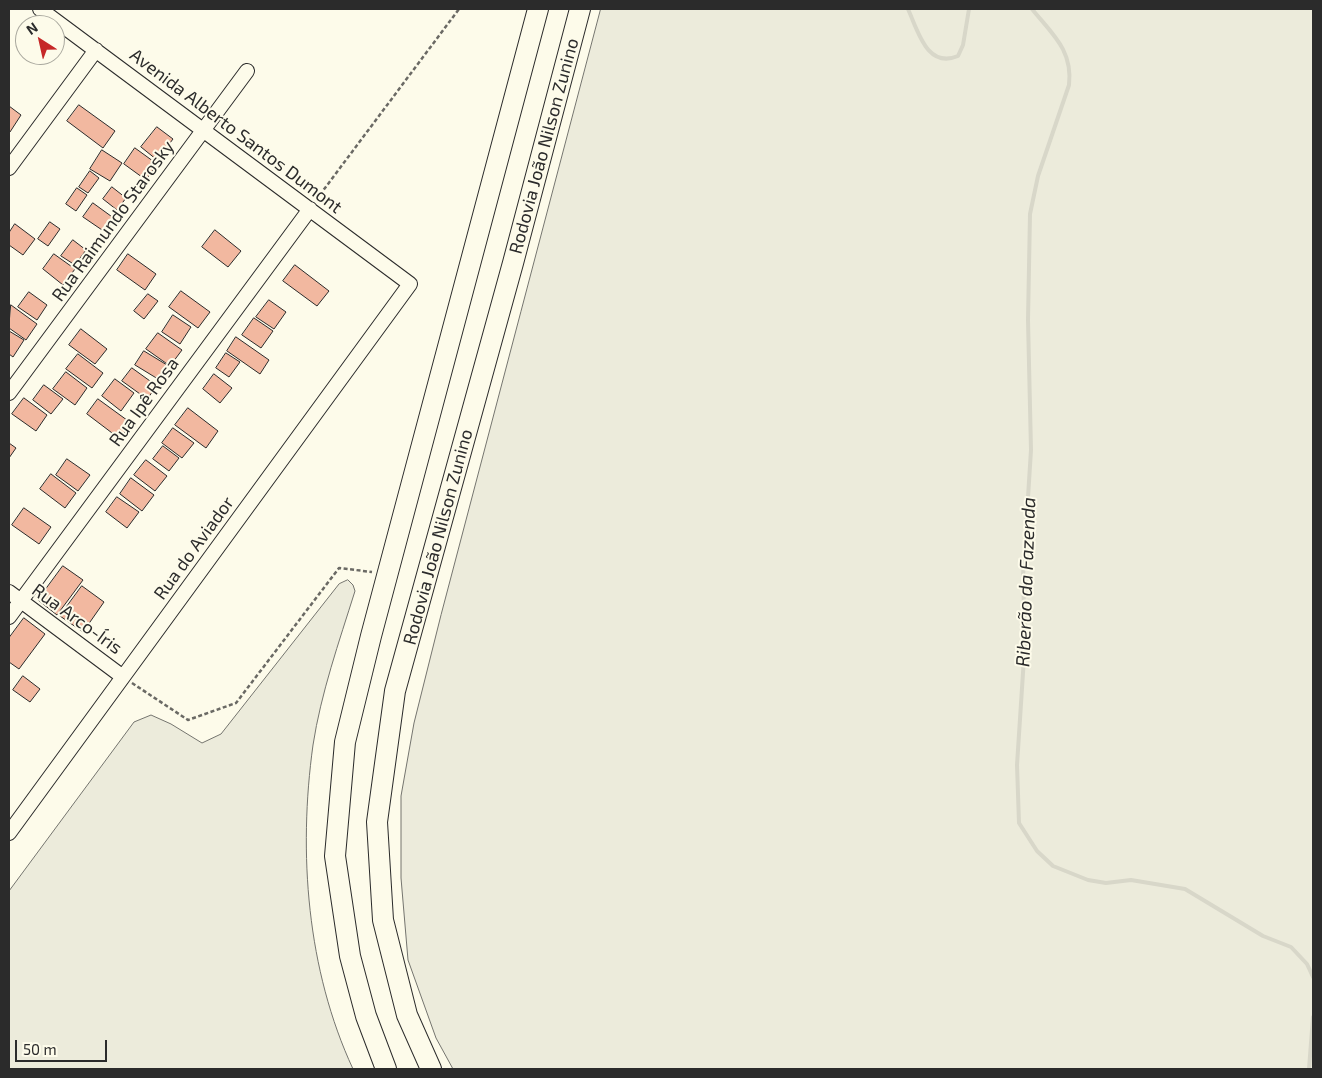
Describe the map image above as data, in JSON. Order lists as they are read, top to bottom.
{
  "streets": {
    "highway": ["Rodovia João Nilson Zunino"],
    "street": [
      "Avenida Alberto Santos Dumont",
      "Rua Raimundo Starosky",
      "Rua Ipê Rosa",
      "Rua do Aviador",
      "Rua Arco-Íris"
    ]
  },
  "crossings": [
    ["Avenida Alberto Santos Dumont", "Rua Raimundo Starosky"],
    ["Avenida Alberto Santos Dumont", "Rua Ipê Rosa"],
    ["Avenida Alberto Santos Dumont", "Rua do Aviador"],
    ["Rua Ipê Rosa", "Rua Arco-Íris"],
    ["Rua do Aviador", "Rua Arco-Íris"]
  ],
  "water": ["Riberão da Fazenda"],
  "scale_bar": "50 m",
  "north": "top left"
}
